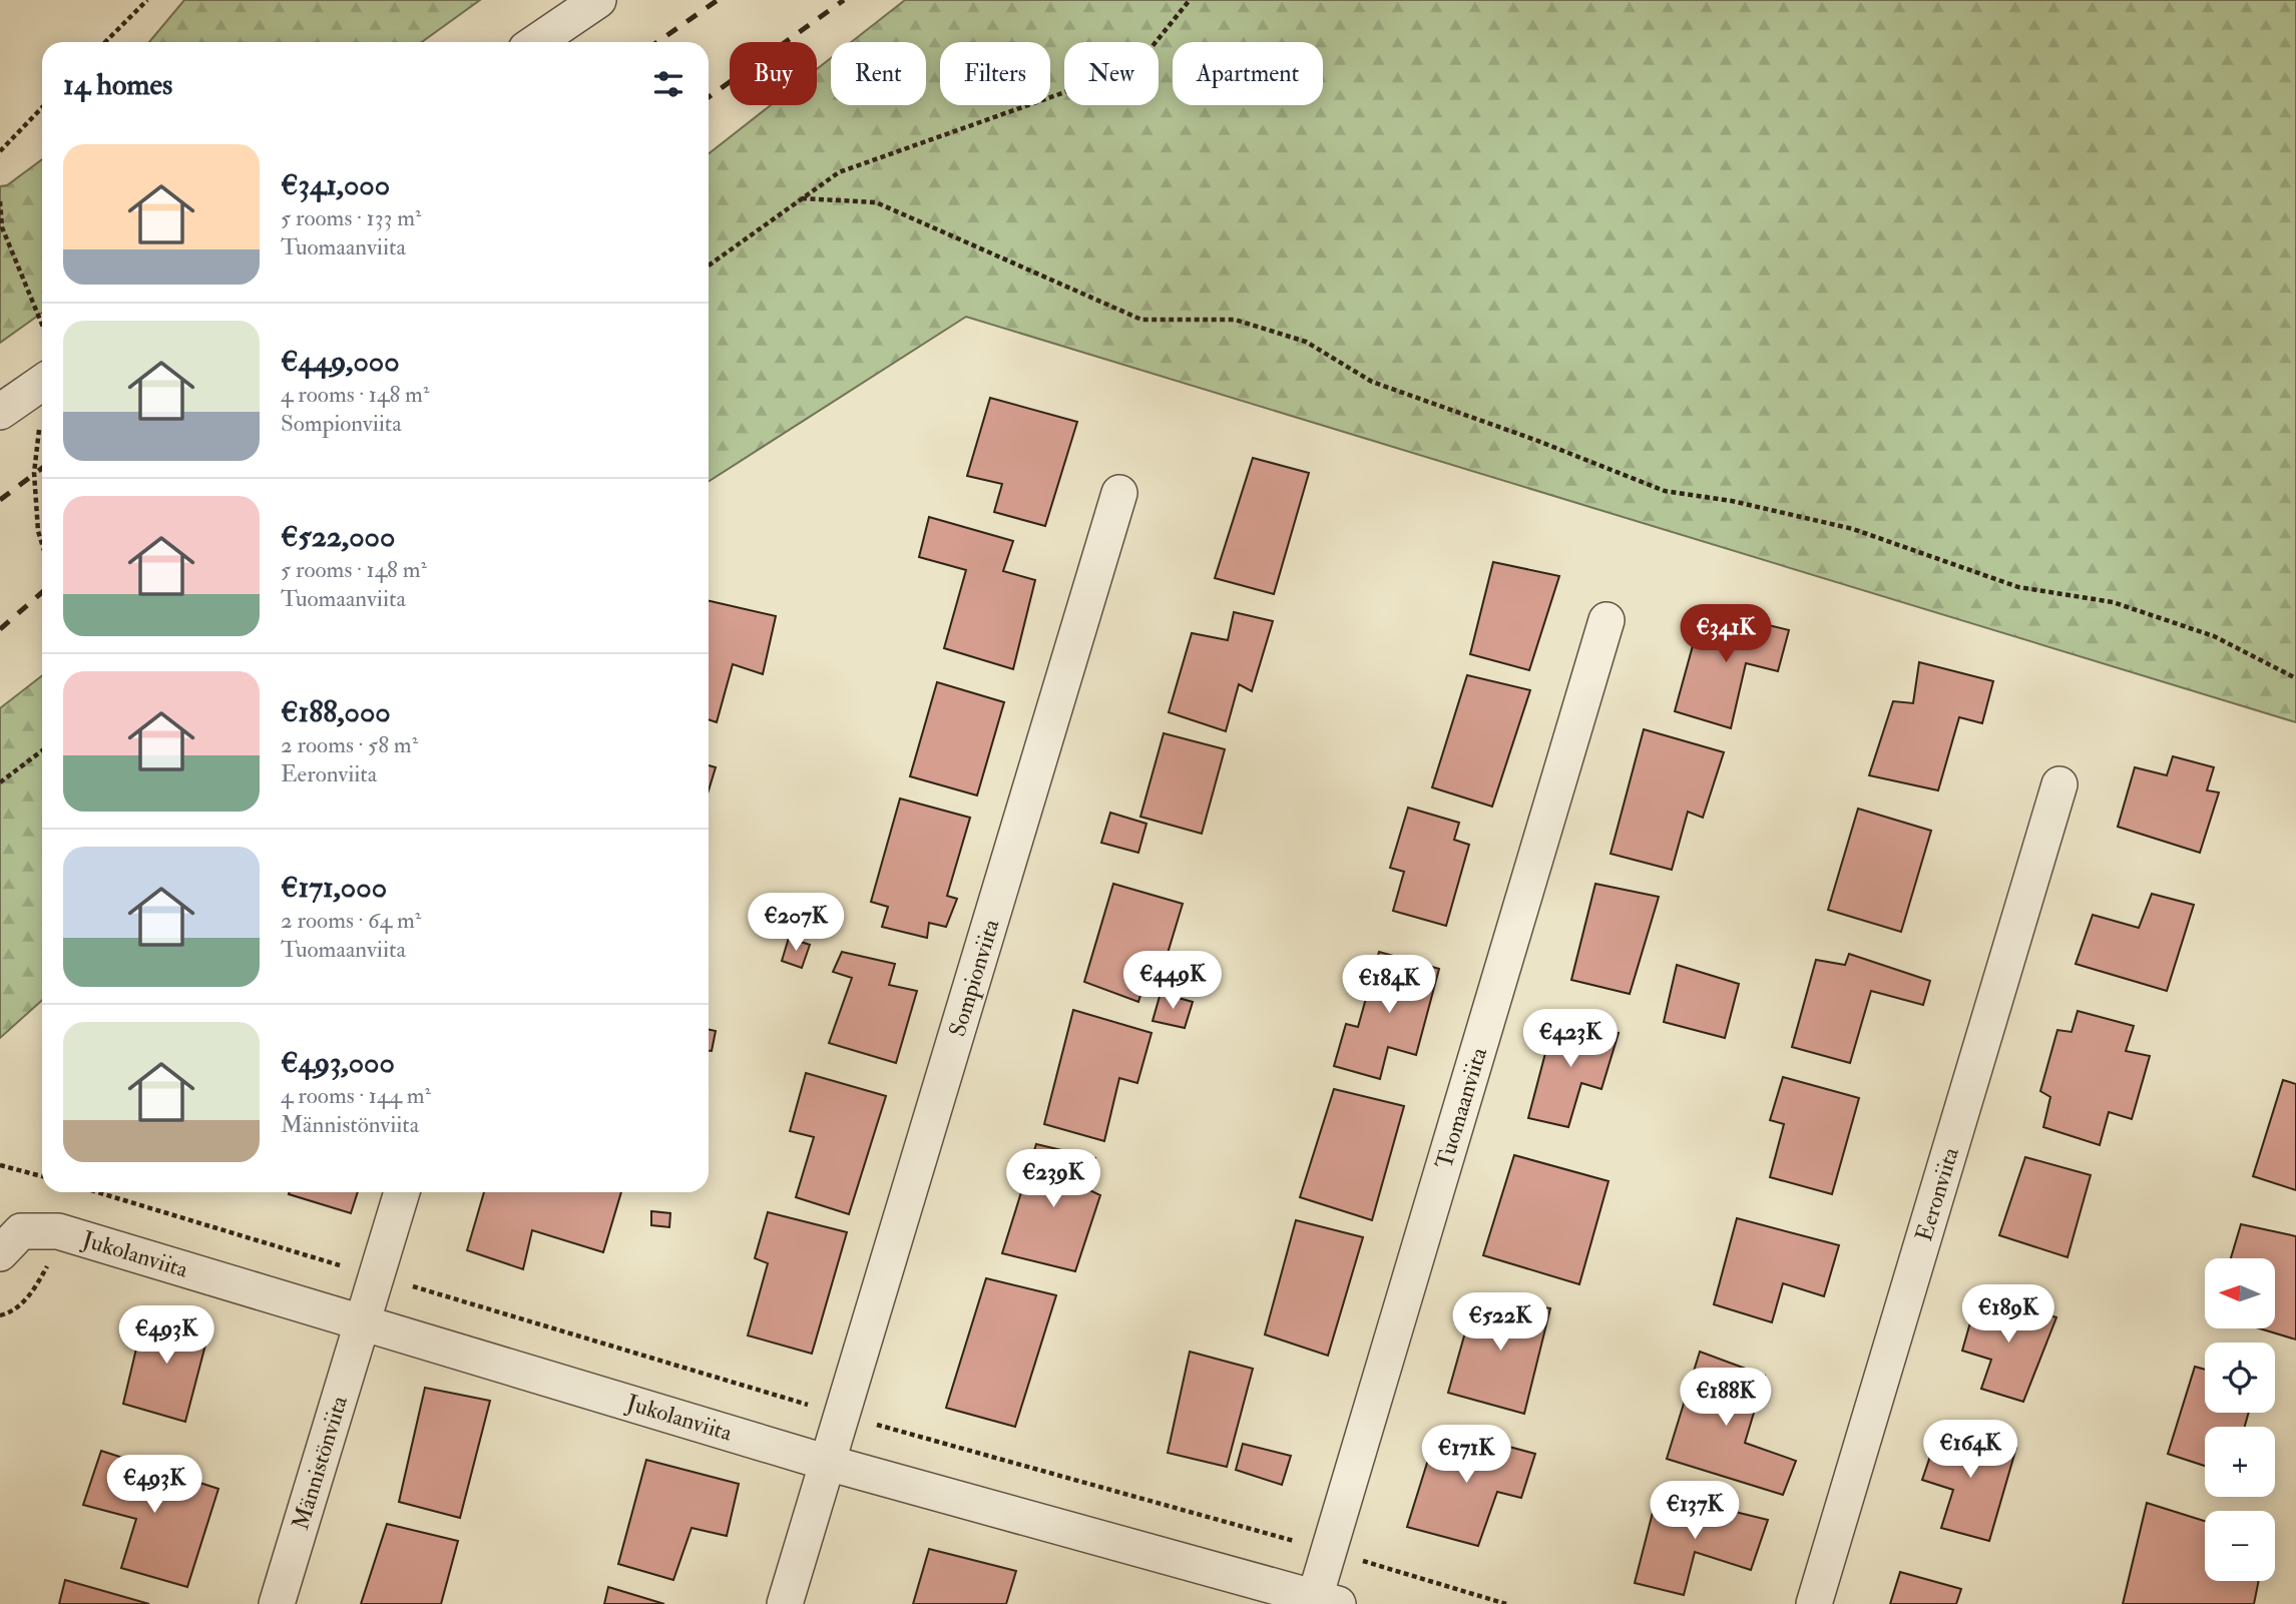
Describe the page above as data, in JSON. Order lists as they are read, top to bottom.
{
  "streets": {
    "street": [
      "Sompionviita",
      "Tuomaanviita",
      "Eeronviita",
      "Jukolanviita",
      "Männistönviita"
    ]
  },
  "crossings": [
    ["Sompionviita", "Jukolanviita"],
    ["Tuomaanviita", "Jukolanviita"],
    ["Jukolanviita", "Männistönviita"]
  ],
  "north": "left",
  "page": {
    "chip": [
      "Buy",
      "Rent",
      "Filters",
      "New",
      "Apartment"
    ],
    "heading": "14 homes",
    "list": [
      {
        "name": "€341,000",
        "note": "5 rooms · 133 m² · Tuomaanviita"
      },
      {
        "name": "€449,000",
        "note": "4 rooms · 148 m² · Sompionviita"
      },
      {
        "name": "€522,000",
        "note": "5 rooms · 148 m² · Tuomaanviita"
      },
      {
        "name": "€188,000",
        "note": "2 rooms · 58 m² · Eeronviita"
      },
      {
        "name": "€171,000",
        "note": "2 rooms · 64 m² · Tuomaanviita"
      },
      {
        "name": "€493,000",
        "note": "4 rooms · 144 m² · Männistönviita"
      }
    ],
    "price": [
      "€341K",
      "€207K",
      "€449K",
      "€184K",
      "€423K",
      "€239K",
      "€189K",
      "€522K",
      "€493K",
      "€188K",
      "€164K",
      "€171K",
      "€493K",
      "€137K"
    ],
    "map_buttons": ["+", "−"]
  }
}
